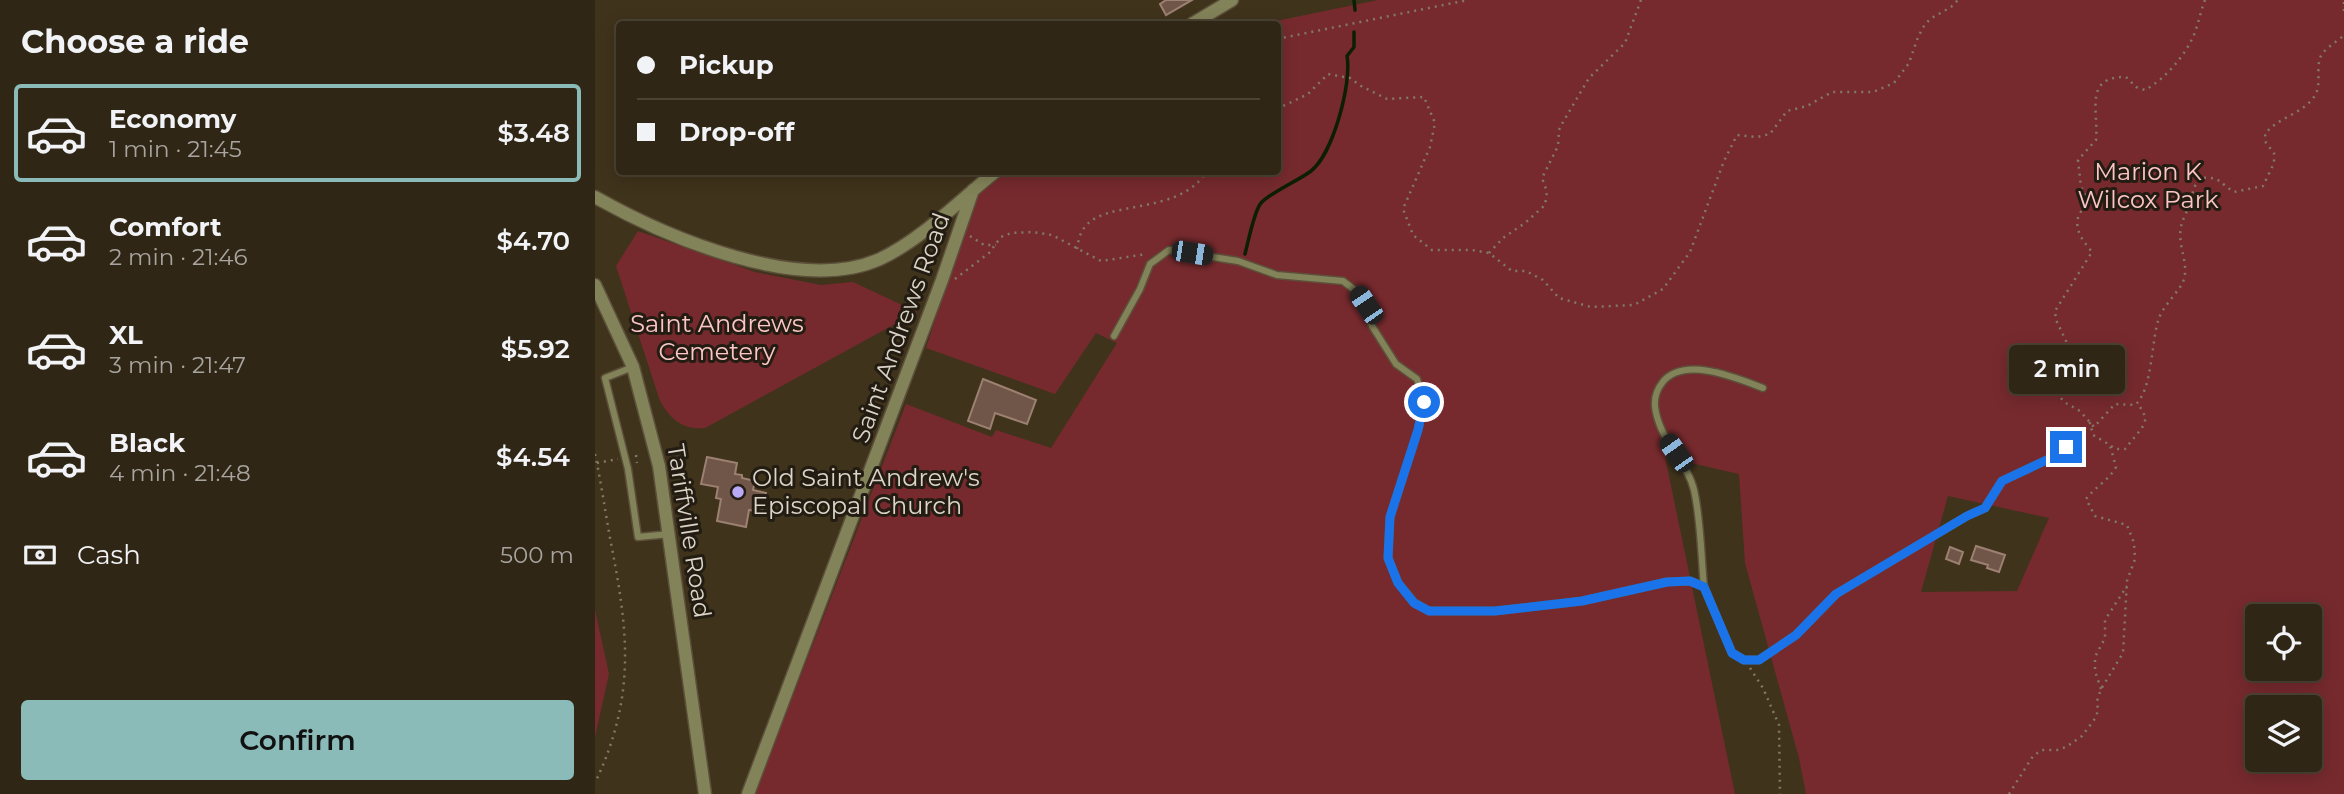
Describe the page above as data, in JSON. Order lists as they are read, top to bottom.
{
  "streets": {
    "street": ["Saint Andrews Road", "Tariffville Road"]
  },
  "parks": ["Marion K Wilcox Park", "Saint Andrews Cemetery"],
  "places": ["Old Saint Andrew's Episcopal Church"],
  "page": {
    "heading": "Choose a ride",
    "banner": ["Pickup", "Drop-off"],
    "list": [
      {
        "name": "Economy",
        "note": "1 min · 21:45",
        "value": "$3.48"
      },
      {
        "name": "Comfort",
        "note": "2 min · 21:46",
        "value": "$4.70"
      },
      {
        "name": "XL",
        "note": "3 min · 21:47",
        "value": "$5.92"
      },
      {
        "name": "Black",
        "note": "4 min · 21:48",
        "value": "$4.54"
      }
    ],
    "bubble": "2 min",
    "pay": ["Cash", "500 m"],
    "buttons": "Confirm"
  }
}
